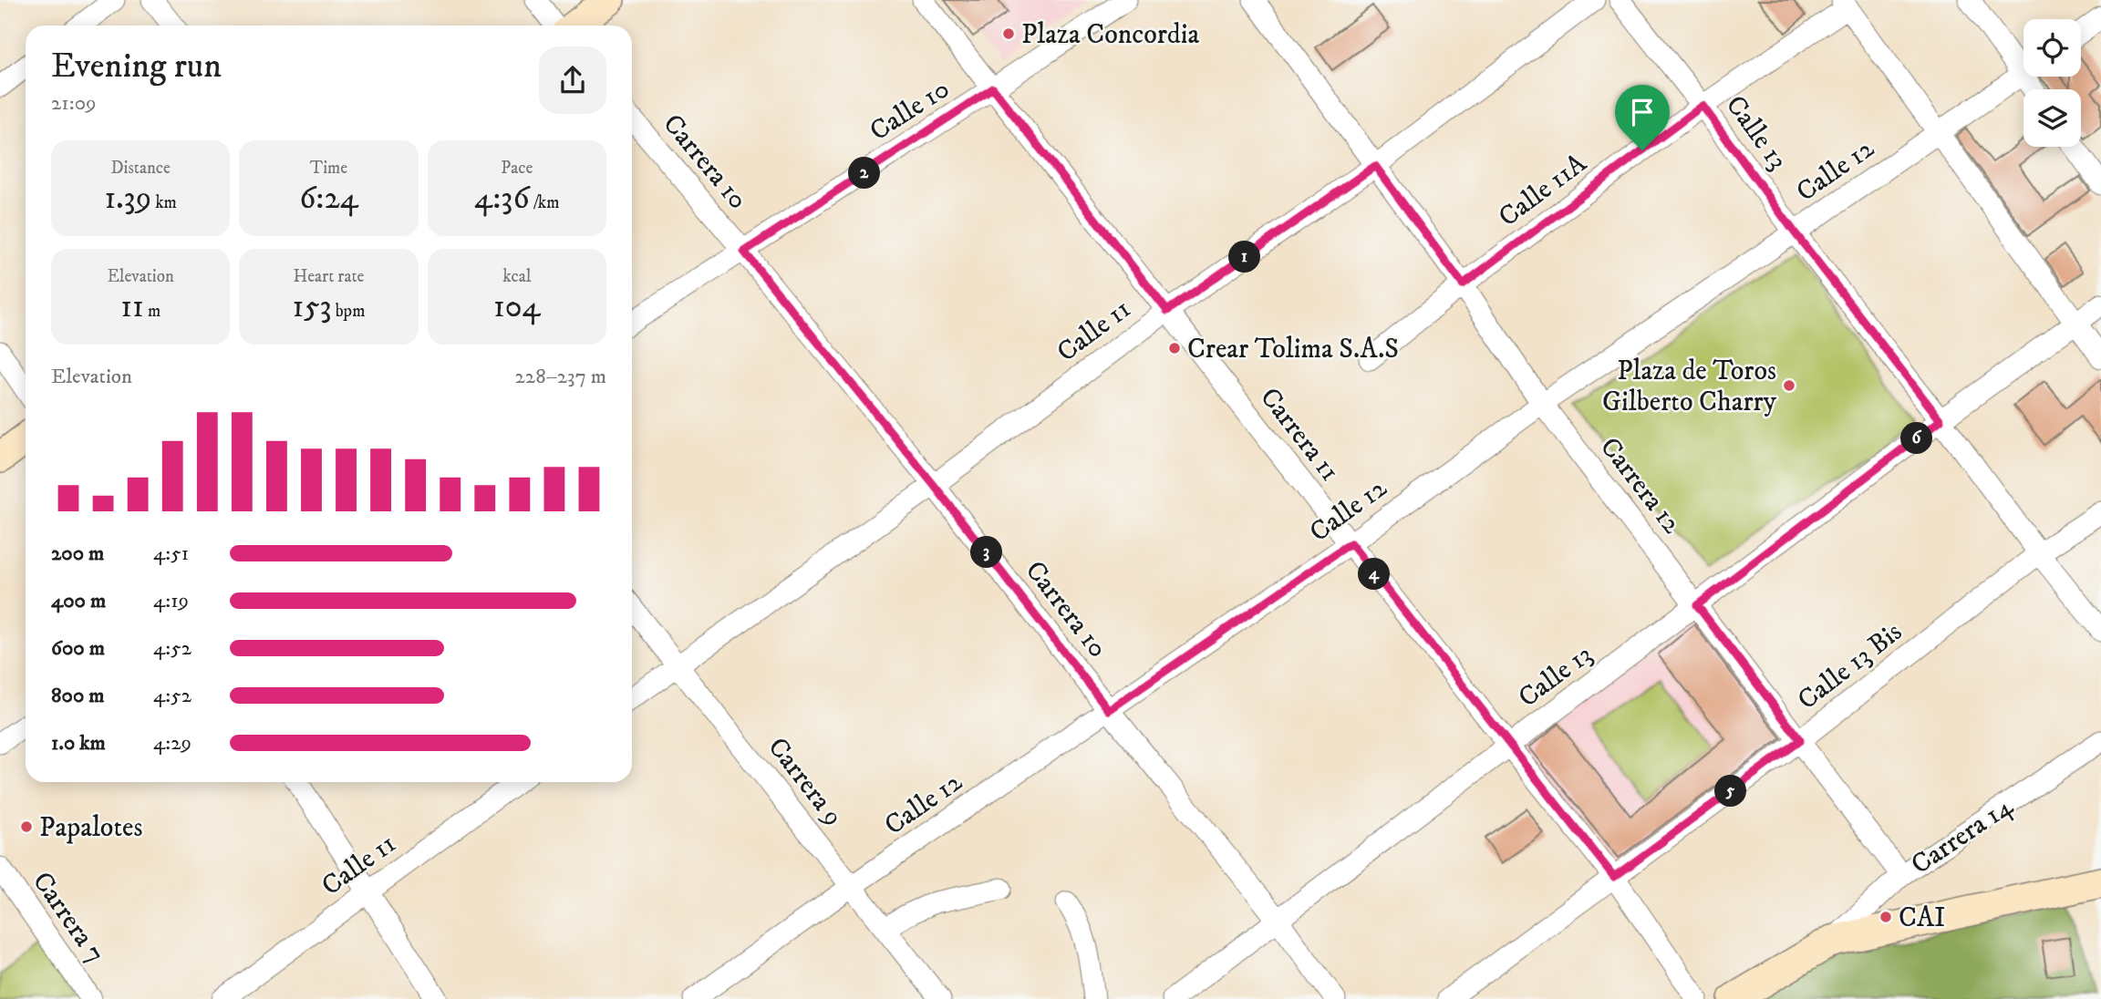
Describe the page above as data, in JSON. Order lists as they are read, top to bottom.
{
  "streets": {
    "street": [
      "Calle 10",
      "Calle 13",
      "Carrera 10",
      "Calle 12",
      "Calle 11A",
      "Calle 11",
      "Carrera 11",
      "Carrera 12",
      "Calle 13 Bis",
      "Carrera 9",
      "Carrera 14",
      "Carrera 7"
    ]
  },
  "crossings": [
    ["Calle 10", "Carrera 10"],
    ["Calle 10", "Carrera 11"],
    ["Calle 13", "Carrera 10"],
    ["Calle 13", "Calle 12"],
    ["Calle 13", "Calle 11A"],
    ["Calle 13", "Carrera 11"],
    ["Calle 13", "Carrera 12"],
    ["Calle 13", "Calle 13 Bis"],
    ["Carrera 10", "Calle 12"],
    ["Carrera 10", "Calle 11"],
    ["Calle 12", "Carrera 11"],
    ["Calle 12", "Carrera 12"],
    ["Calle 12", "Carrera 9"],
    ["Calle 11A", "Carrera 12"],
    ["Calle 11", "Carrera 11"],
    ["Calle 11", "Carrera 12"],
    ["Calle 11", "Carrera 9"],
    ["Carrera 11", "Calle 13 Bis"],
    ["Carrera 12", "Calle 13 Bis"],
    ["Carrera 12", "Carrera 14"]
  ],
  "places": [
    "Plaza Concordia",
    "Crear Tolima S.A.S",
    "Plaza de Toros Gilberto Charry",
    "Papalotes",
    "CAI"
  ],
  "page": {
    "heading": ["Evening run", "21:09"],
    "stats": [
      ["Distance", "1.39 km"],
      ["Time", "6:24"],
      ["Pace", "4:36 /km"],
      ["Elevation", "11 m"],
      ["Heart rate", "153 bpm"],
      ["kcal", "104"]
    ],
    "pins": [
      "2",
      "1",
      "6",
      "3",
      "4",
      "5"
    ],
    "chart": ["Elevation", "228–237 m"],
    "list": [
      {
        "name": "200 m",
        "note": "4:51"
      },
      {
        "name": "400 m",
        "note": "4:19"
      },
      {
        "name": "600 m",
        "note": "4:52"
      },
      {
        "name": "800 m",
        "note": "4:52"
      },
      {
        "name": "1.0 km",
        "note": "4:29"
      }
    ]
  }
}
